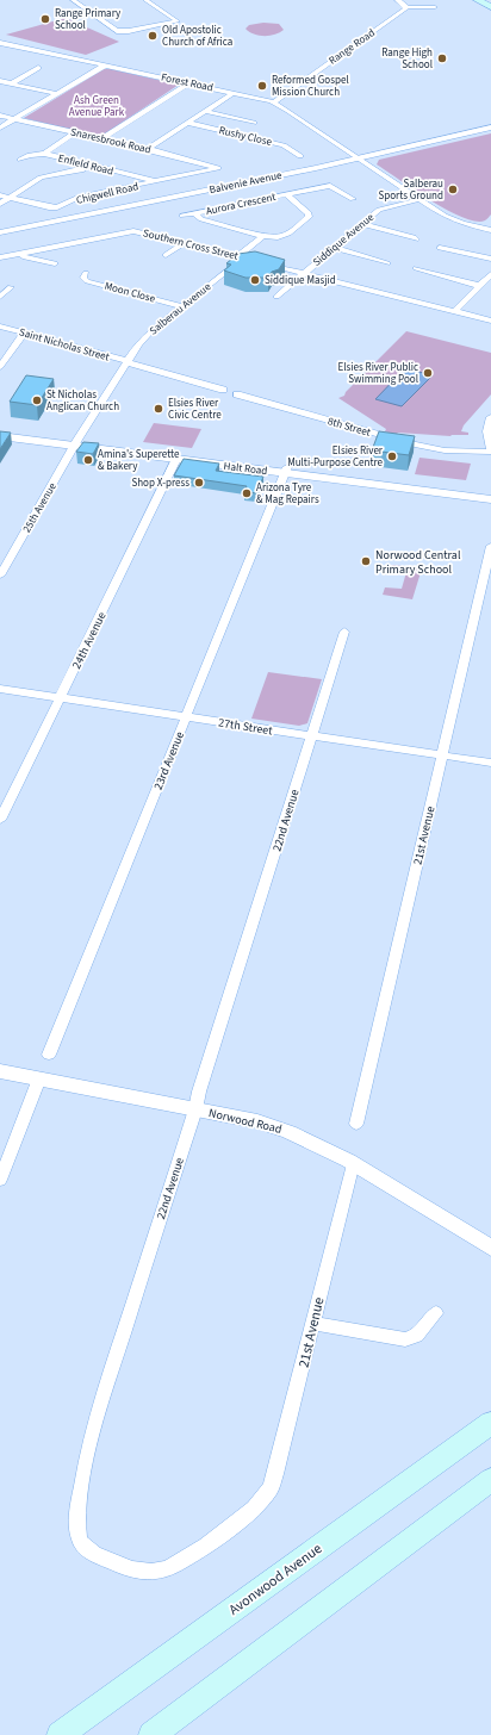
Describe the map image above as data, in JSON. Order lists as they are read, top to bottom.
{
  "streets": {
    "main road": ["Avonwood Avenue"],
    "street": [
      "Range Road",
      "Forest Road",
      "Rushy Close",
      "Snaresbrook Road",
      "Enfield Road",
      "Balvenie Avenue",
      "Chigwell Road",
      "Aurora Crescent",
      "Siddique Avenue",
      "Southern Cross Street",
      "Moon Close",
      "Salberau Avenue",
      "Saint Nicholas Street",
      "8th Street",
      "Halt Road",
      "25th Avenue",
      "24th Avenue",
      "27th Street",
      "23rd Avenue",
      "22nd Avenue",
      "21st Avenue",
      "Norwood Road"
    ]
  },
  "crossings": [
    ["Range Road", "Forest Road"],
    ["Forest Road", "Balvenie Avenue"],
    ["Forest Road", "Siddique Avenue"],
    ["Snaresbrook Road", "Enfield Road"],
    ["Snaresbrook Road", "Chigwell Road"],
    ["Enfield Road", "Chigwell Road"],
    ["Siddique Avenue", "Southern Cross Street"],
    ["Southern Cross Street", "Salberau Avenue"],
    ["Moon Close", "Salberau Avenue"],
    ["Salberau Avenue", "Saint Nicholas Street"],
    ["Salberau Avenue", "8th Street"],
    ["Salberau Avenue", "Halt Road"],
    ["Salberau Avenue", "25th Avenue"],
    ["Saint Nicholas Street", "8th Street"],
    ["Halt Road", "25th Avenue"],
    ["Halt Road", "24th Avenue"],
    ["Halt Road", "23rd Avenue"],
    ["24th Avenue", "27th Street"],
    ["27th Street", "23rd Avenue"],
    ["27th Street", "22nd Avenue"],
    ["27th Street", "21st Avenue"],
    ["22nd Avenue", "21st Avenue"],
    ["22nd Avenue", "Norwood Road"],
    ["21st Avenue", "Norwood Road"]
  ],
  "parks": ["Ash Green Avenue Park"],
  "places": [
    "Range Primary School",
    "Old Apostolic Church of Africa",
    "Range High School",
    "Reformed Gospel Mission Church",
    "Salberau Sports Ground",
    "Siddique Masjid",
    "Elsies River Public Swimming Pool",
    "St Nicholas Anglican Church",
    "Elsies River Civic Centre",
    "Elsies River Multi-Purpose Centre",
    "Amina's Superette & Bakery",
    "Shop X-press",
    "Arizona Tyre & Mag Repairs",
    "Norwood Central Primary School"
  ]
}
